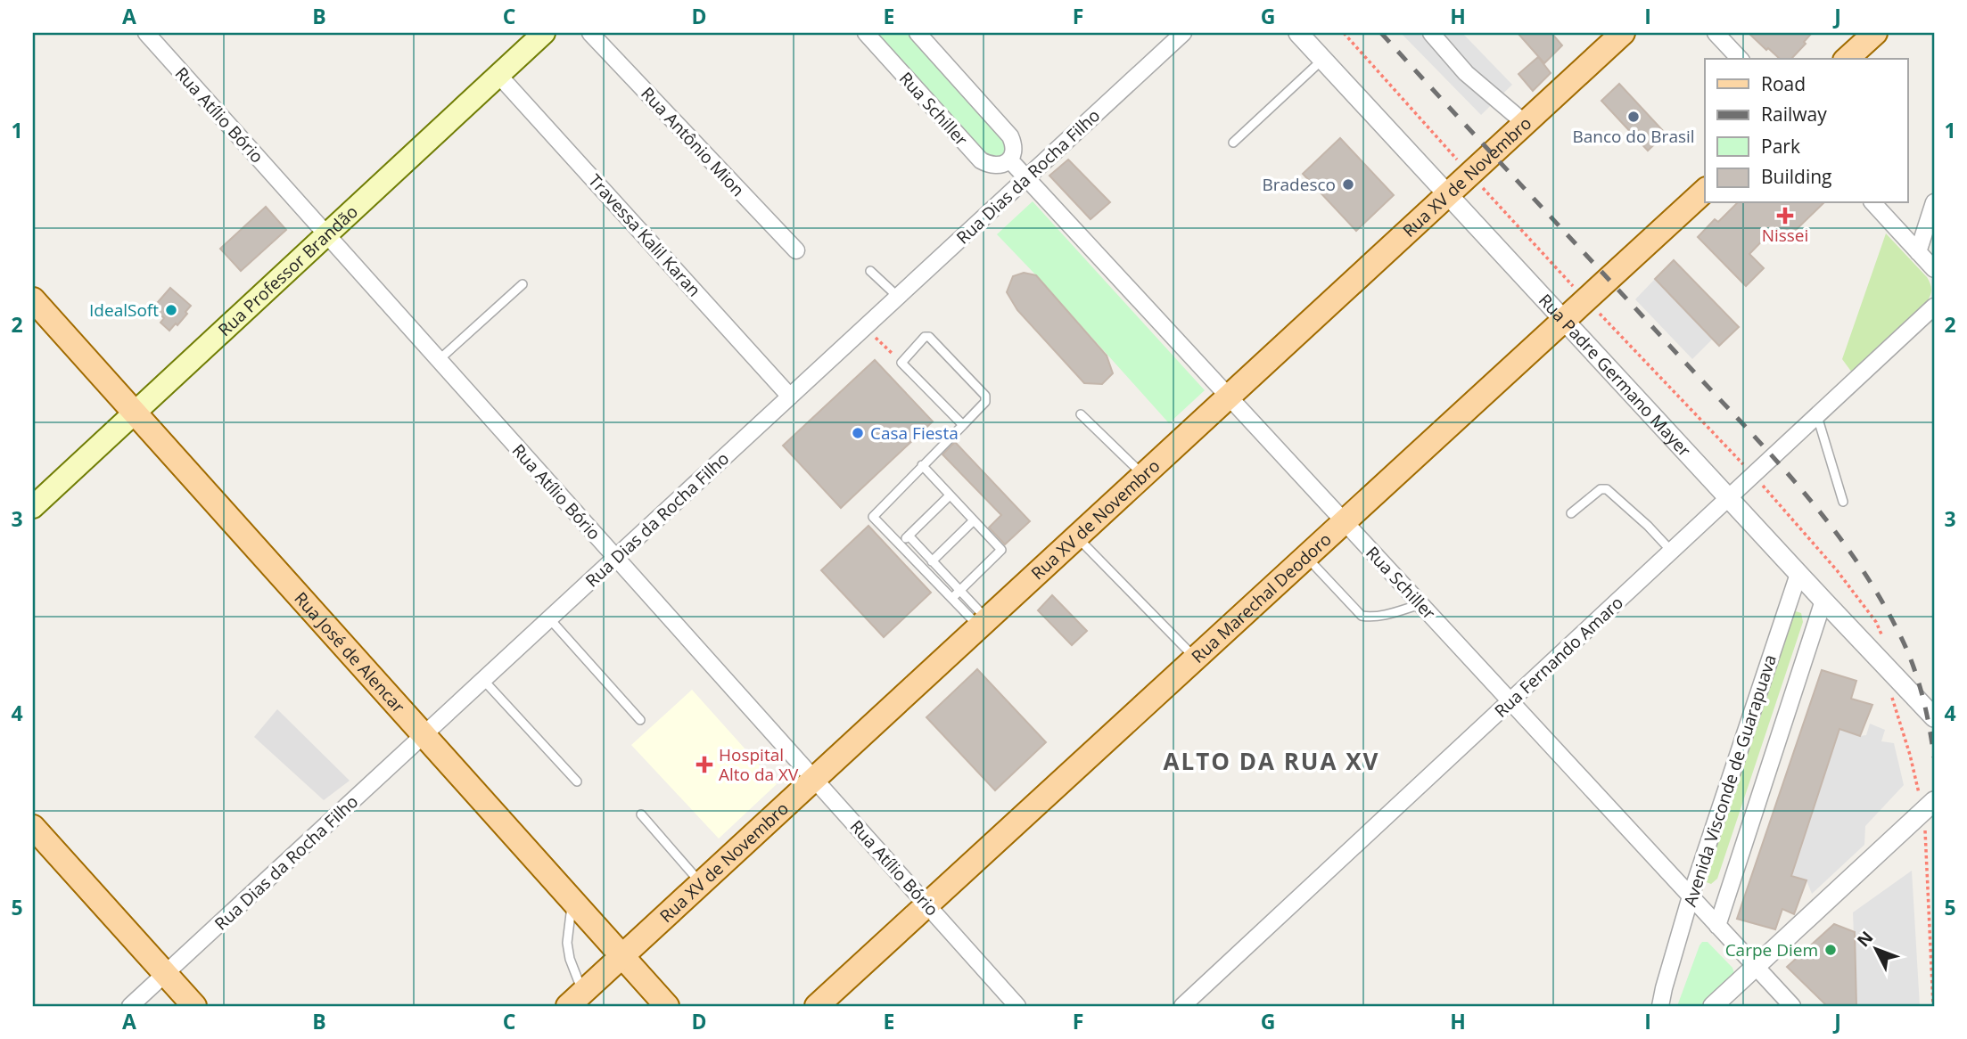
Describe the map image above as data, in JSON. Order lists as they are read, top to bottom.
{
  "streets": {
    "main road": [
      "Rua XV de Novembro",
      "Rua Professor Brandão",
      "Rua Marechal Deodoro",
      "Rua José de Alencar"
    ],
    "street": [
      "Rua Schiller",
      "Rua Atílio Bório",
      "Rua Antônio Mion",
      "Rua Dias da Rocha Filho",
      "Travessa Kalil Karan",
      "Rua Padre Germano Mayer",
      "Rua Fernando Amaro",
      "Avenida Visconde de Guarapuava"
    ]
  },
  "crossings": [
    ["Rua Schiller", "Rua Dias da Rocha Filho"],
    ["Rua Schiller", "Rua XV de Novembro"],
    ["Rua Schiller", "Rua Marechal Deodoro"],
    ["Rua Schiller", "Rua Fernando Amaro"],
    ["Rua Schiller", "Avenida Visconde de Guarapuava"],
    ["Rua Atílio Bório", "Rua Dias da Rocha Filho"],
    ["Rua Atílio Bório", "Rua XV de Novembro"],
    ["Rua Atílio Bório", "Rua Professor Brandão"],
    ["Rua Atílio Bório", "Rua Marechal Deodoro"],
    ["Rua Dias da Rocha Filho", "Travessa Kalil Karan"],
    ["Rua Dias da Rocha Filho", "Rua José de Alencar"],
    ["Rua XV de Novembro", "Rua Padre Germano Mayer"],
    ["Rua XV de Novembro", "Rua José de Alencar"],
    ["Travessa Kalil Karan", "Rua Professor Brandão"],
    ["Rua Professor Brandão", "Rua José de Alencar"],
    ["Rua Padre Germano Mayer", "Rua Marechal Deodoro"],
    ["Rua Padre Germano Mayer", "Rua Fernando Amaro"],
    ["Rua Padre Germano Mayer", "Avenida Visconde de Guarapuava"]
  ],
  "districts": ["ALTO DA RUA XV"],
  "places": {
    "other": [
      "Banco do Brasil",
      "Bradesco",
      "IdealSoft",
      "Casa Fiesta",
      "Carpe Diem"
    ],
    "health": ["Nissei", "Hospital Alto da XV"]
  },
  "legend": [
    "Road",
    "Railway",
    "Park",
    "Building"
  ],
  "north": "top left",
  "grid": {
    "columns": [
      "A",
      "B",
      "C",
      "D",
      "E",
      "F",
      "G",
      "H",
      "I",
      "J"
    ],
    "rows": [
      "1",
      "2",
      "3",
      "4",
      "5"
    ]
  }
}
